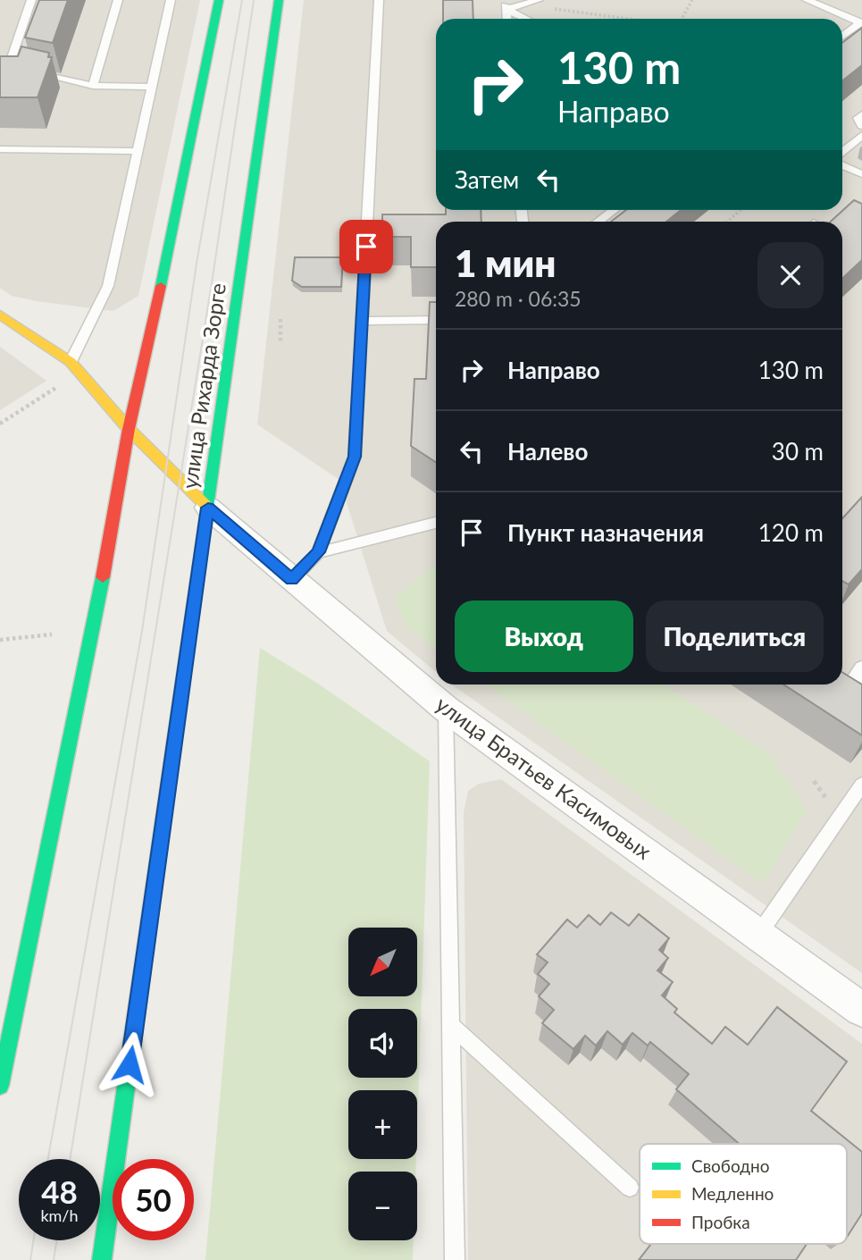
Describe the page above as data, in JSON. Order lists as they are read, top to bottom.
{
  "streets": {
    "main road": ["улица Рихарда Зорге"],
    "street": ["улица Братьев Касимовых"]
  },
  "crossings": [
    ["улица Рихарда Зорге", "улица Братьев Касимовых"]
  ],
  "legend": ["Свободно", "Медленно", "Пробка"],
  "north": "bottom left",
  "page": {
    "turn": ["130 m", "Направо"],
    "then": "Затем",
    "heading": ["1 мин", "280 m · 06:35"],
    "list": [
      {
        "name": "Направо",
        "value": "130 m"
      },
      {
        "name": "Налево",
        "value": "30 m"
      },
      {
        "name": "Пункт назначения",
        "value": "120 m"
      }
    ],
    "buttons": ["Выход", "Поделиться"],
    "map_buttons": ["+", "−"],
    "speed": "48 km/h",
    "limit": "50"
  }
}
